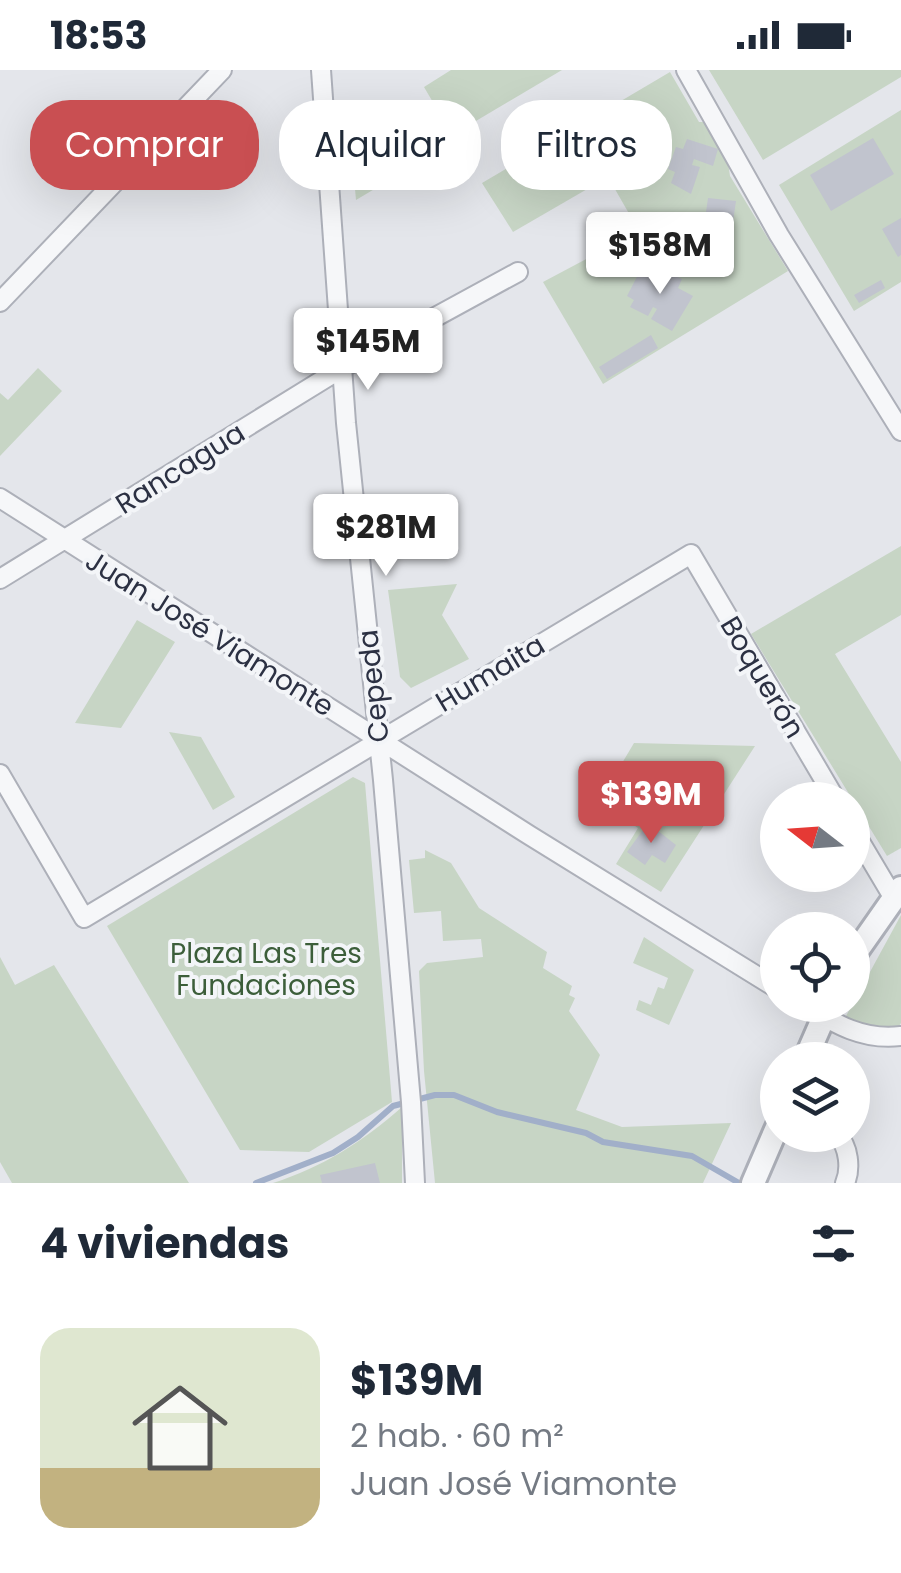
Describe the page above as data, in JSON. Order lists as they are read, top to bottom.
{
  "streets": {
    "street": [
      "Rancagua",
      "Juan José Viamonte",
      "Humaita",
      "Boquerón",
      "Cepeda"
    ]
  },
  "crossings": [
    ["Rancagua", "Juan José Viamonte"],
    ["Rancagua", "Cepeda"],
    ["Juan José Viamonte", "Humaita"],
    ["Juan José Viamonte", "Cepeda"],
    ["Humaita", "Boquerón"],
    ["Humaita", "Cepeda"]
  ],
  "parks": ["Plaza Las Tres Fundaciones"],
  "north": "left",
  "page": {
    "status": "18:53",
    "chip": ["Comprar", "Alquilar", "Filtros"],
    "price": [
      "$158M",
      "$145M",
      "$281M",
      "$139M"
    ],
    "heading": "4 viviendas",
    "list": [
      {
        "name": "$139M",
        "note": "2 hab. · 60 m² · Juan José Viamonte"
      }
    ]
  }
}
